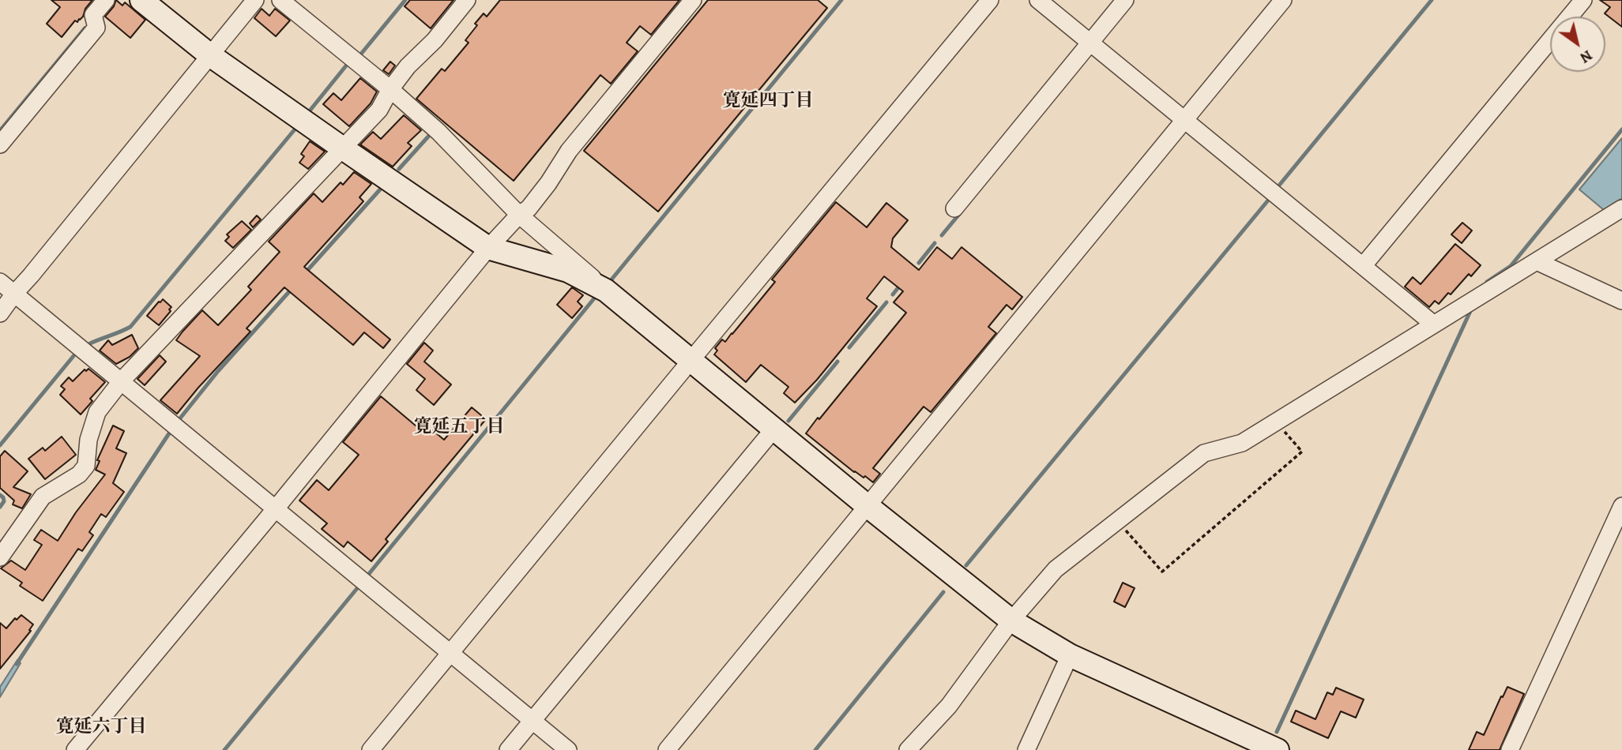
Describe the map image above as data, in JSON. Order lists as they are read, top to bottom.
{
  "districts": ["寛延四丁目", "寛延五丁目", "寛延六丁目"],
  "north": "bottom right"
}
